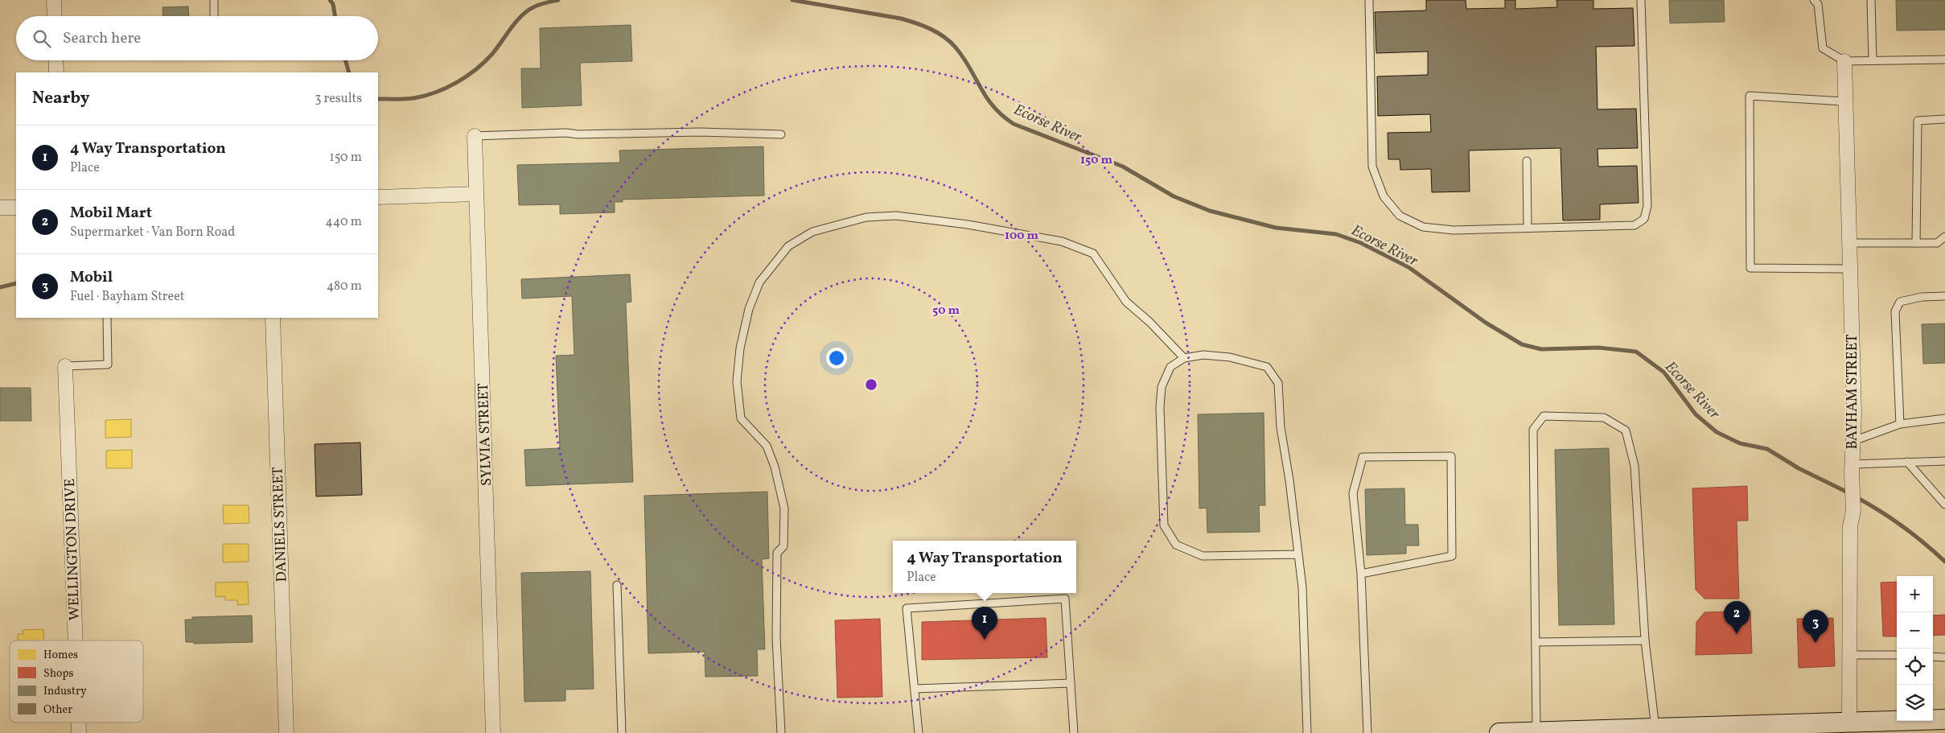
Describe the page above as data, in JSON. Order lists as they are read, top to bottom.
{
  "streets": {
    "street": [
      "BAYHAM STREET",
      "SYLVIA STREET",
      "DANIELS STREET",
      "WELLINGTON DRIVE"
    ]
  },
  "water": ["Ecorse River"],
  "legend": [
    "Homes",
    "Shops",
    "Industry",
    "Other"
  ],
  "page": {
    "search": "Search here",
    "heading": ["Nearby", "3 results"],
    "list": [
      {
        "mark": "1",
        "name": "4 Way Transportation",
        "note": "Place",
        "value": "150 m"
      },
      {
        "mark": "2",
        "name": "Mobil Mart",
        "note": "Supermarket · Van Born Road",
        "value": "440 m"
      },
      {
        "mark": "3",
        "name": "Mobil",
        "note": "Fuel · Bayham Street",
        "value": "480 m"
      }
    ],
    "popup": ["4 Way Transportation", "Place"],
    "map_buttons": ["+", "−"],
    "pins": ["2", "1", "3"]
  },
  "rings": ["150 m", "100 m", "50 m"]
}
